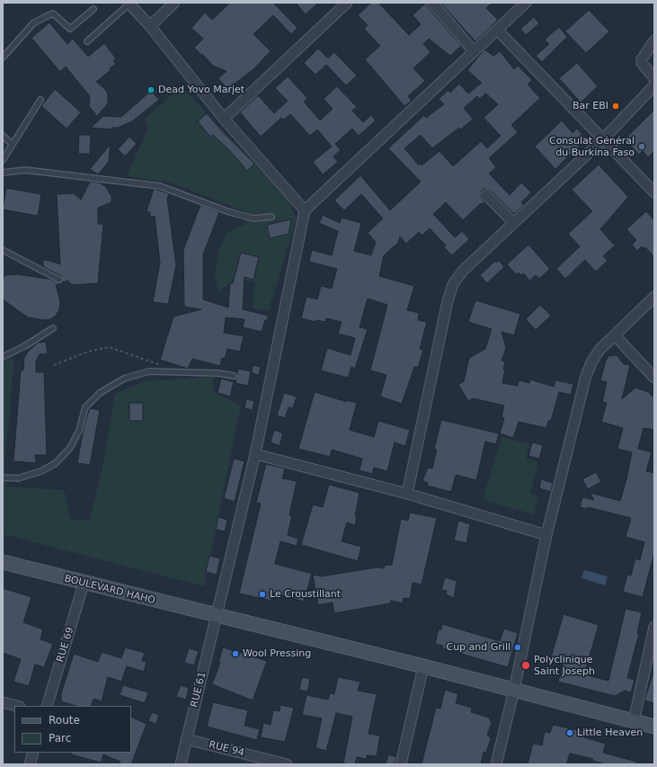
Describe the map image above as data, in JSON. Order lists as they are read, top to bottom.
{
  "streets": {
    "main road": ["BOULEVARD HAHO"],
    "street": ["RUE 69", "RUE 61", "RUE 94"]
  },
  "crossings": [
    ["BOULEVARD HAHO", "RUE 69"],
    ["BOULEVARD HAHO", "RUE 61"],
    ["RUE 61", "RUE 94"]
  ],
  "places": [
    "Dead Yovo Marjet",
    "Bar EBI",
    "Consulat Général du Burkina Faso",
    "Le Croustillant",
    "Cup and Grill",
    "Wool Pressing",
    "Polyclinique Saint Joseph",
    "Little Heaven"
  ],
  "legend": ["Route", "Parc"]
}
